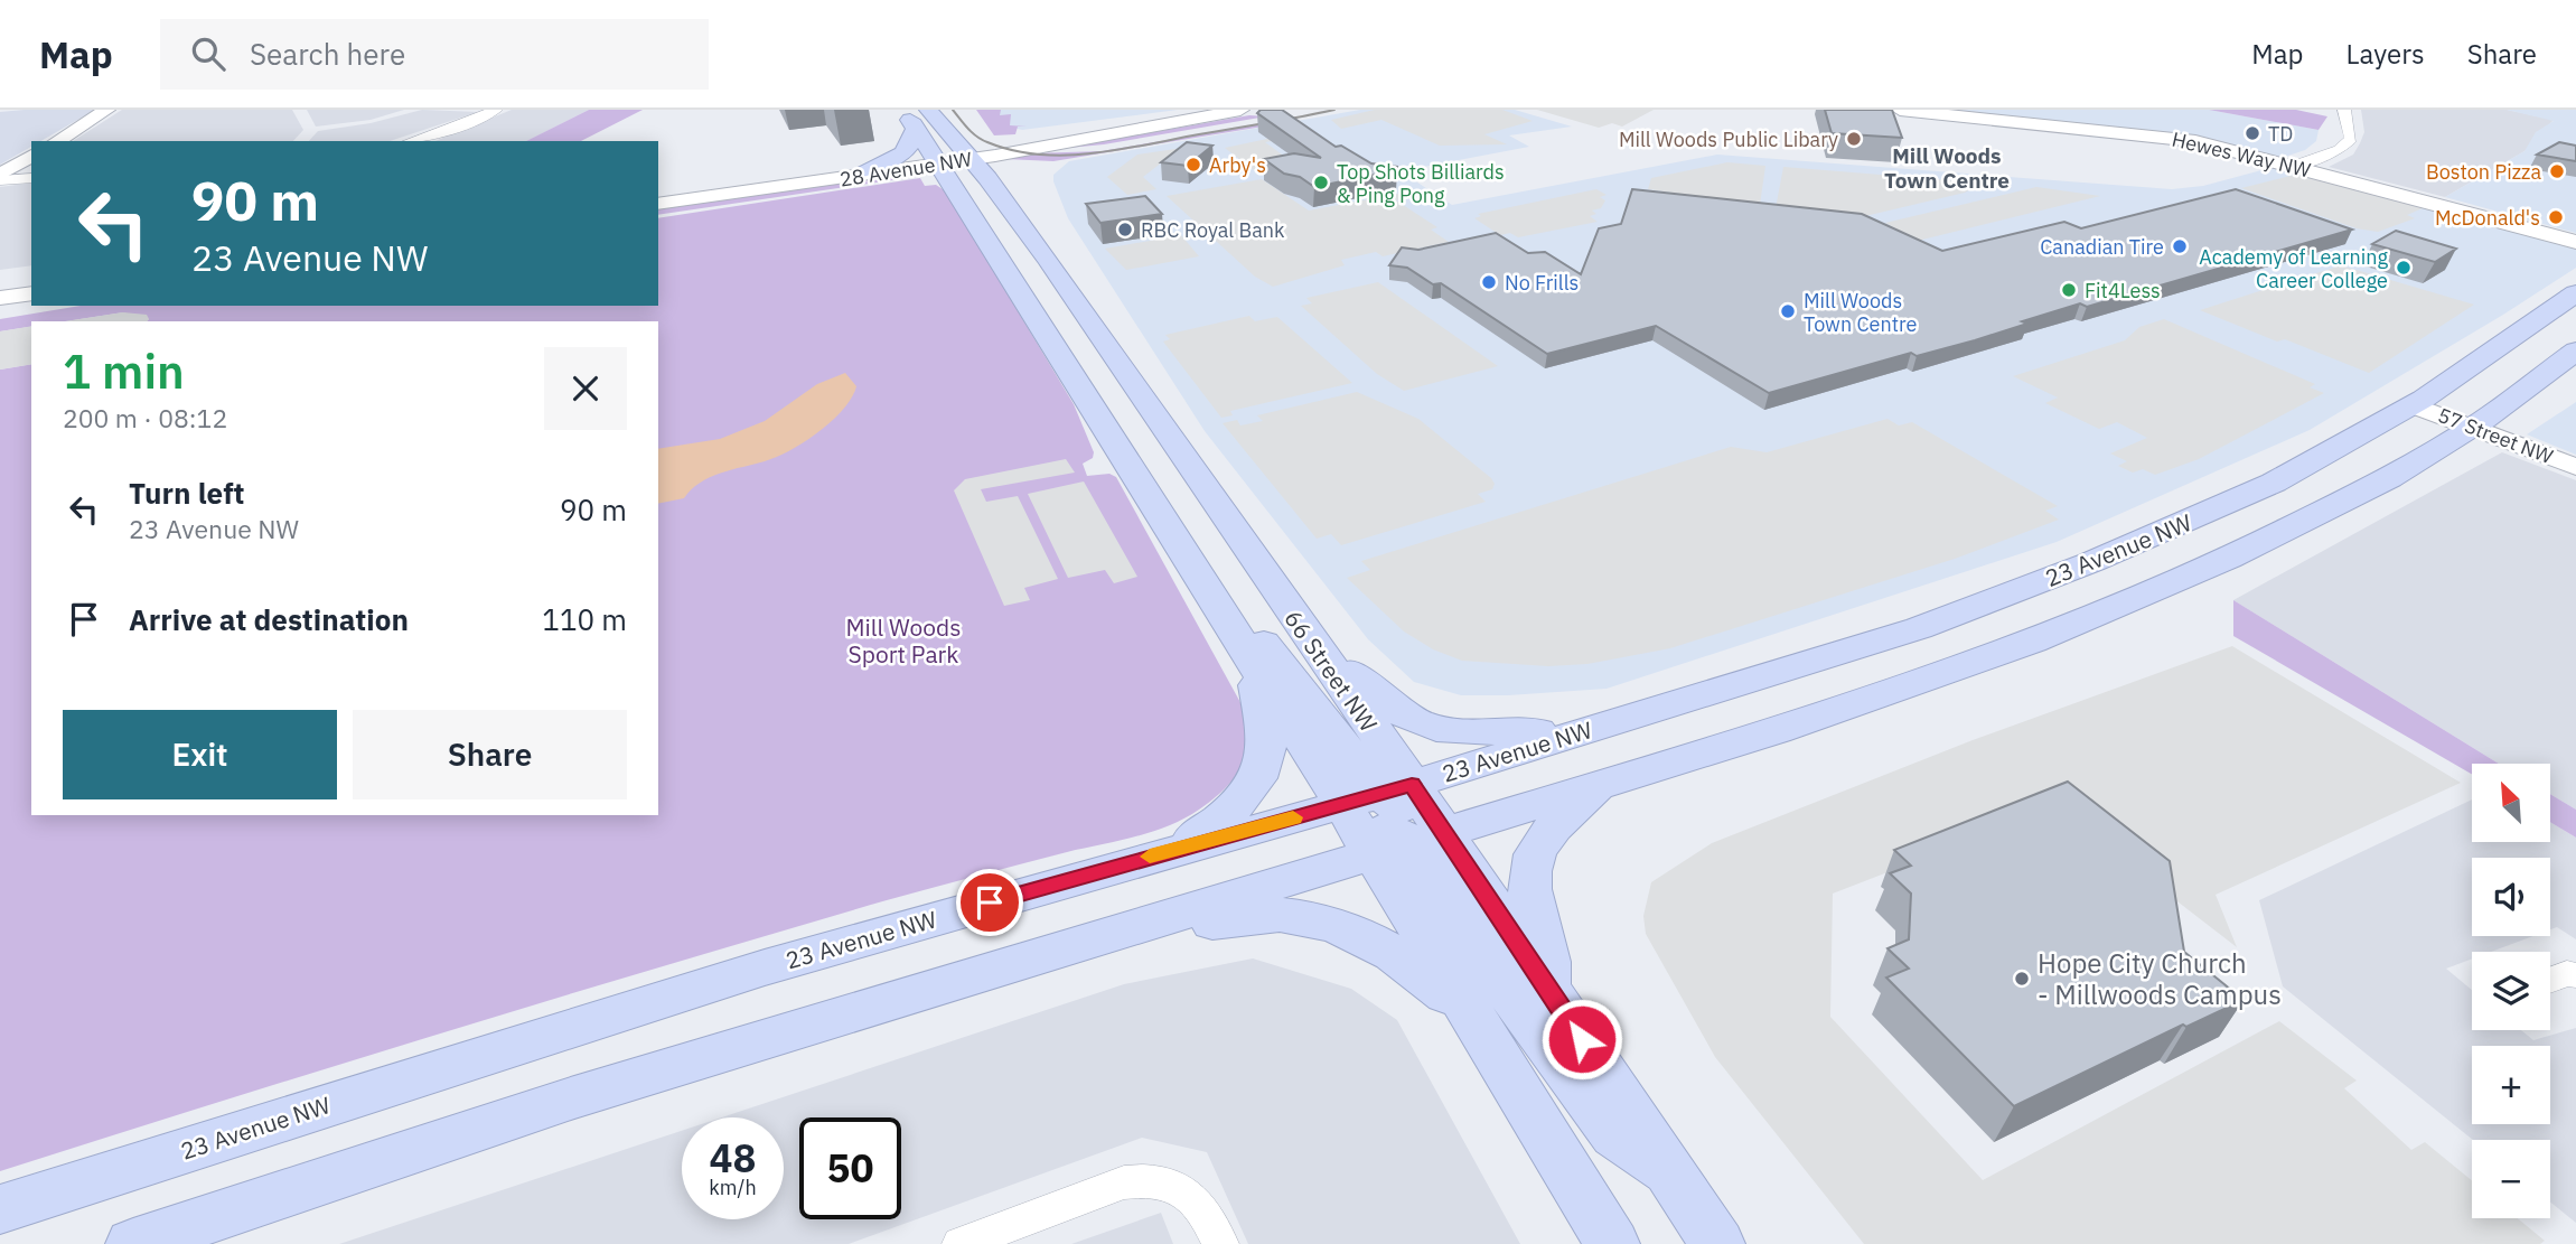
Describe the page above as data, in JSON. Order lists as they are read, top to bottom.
{
  "streets": {
    "main road": ["23 Avenue NW", "66 Street NW"],
    "street": ["Hewes Way NW", "28 Avenue NW", "57 Street NW"]
  },
  "crossings": [
    ["28 Avenue NW", "66 Street NW"],
    ["57 Street NW", "23 Avenue NW"],
    ["23 Avenue NW", "66 Street NW"]
  ],
  "districts": ["Mill Woods Town Centre"],
  "parks": ["Mill Woods Sport Park"],
  "places": [
    "TD",
    "Mill Woods Public Libary",
    "Arby's",
    "Boston Pizza",
    "Top Shots Billiards & Ping Pong",
    "McDonald's",
    "RBC Royal Bank",
    "Canadian Tire",
    "Academy of Learning Career College",
    "No Frills",
    "Fit4Less",
    "Mill Woods Town Centre",
    "Hope City Church - Millwoods Campus"
  ],
  "north": "top left",
  "page": {
    "header": "Map",
    "search": "Search here",
    "nav": ["Map", "Layers", "Share"],
    "turn": ["90 m", "23 Avenue NW"],
    "heading": ["1 min", "200 m · 08:12"],
    "list": [
      {
        "name": "Turn left",
        "note": "23 Avenue NW",
        "value": "90 m"
      },
      {
        "name": "Arrive at destination",
        "value": "110 m"
      }
    ],
    "buttons": ["Exit", "Share"],
    "map_buttons": ["+", "−"],
    "speed": "48 km/h",
    "limit": "50"
  }
}
